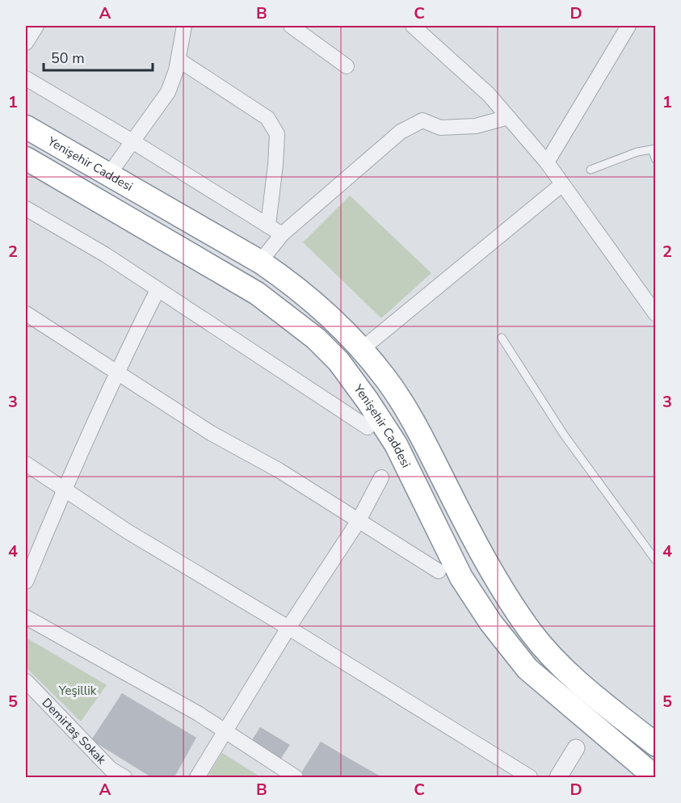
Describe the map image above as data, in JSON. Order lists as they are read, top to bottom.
{
  "streets": {
    "highway": ["Yenişehir Caddesi"],
    "street": ["Demirtaş Sokak"]
  },
  "parks": ["Yeşillik"],
  "scale_bar": "50 m",
  "grid": {
    "columns": [
      "A",
      "B",
      "C",
      "D"
    ],
    "rows": [
      "1",
      "2",
      "3",
      "4",
      "5"
    ]
  }
}
